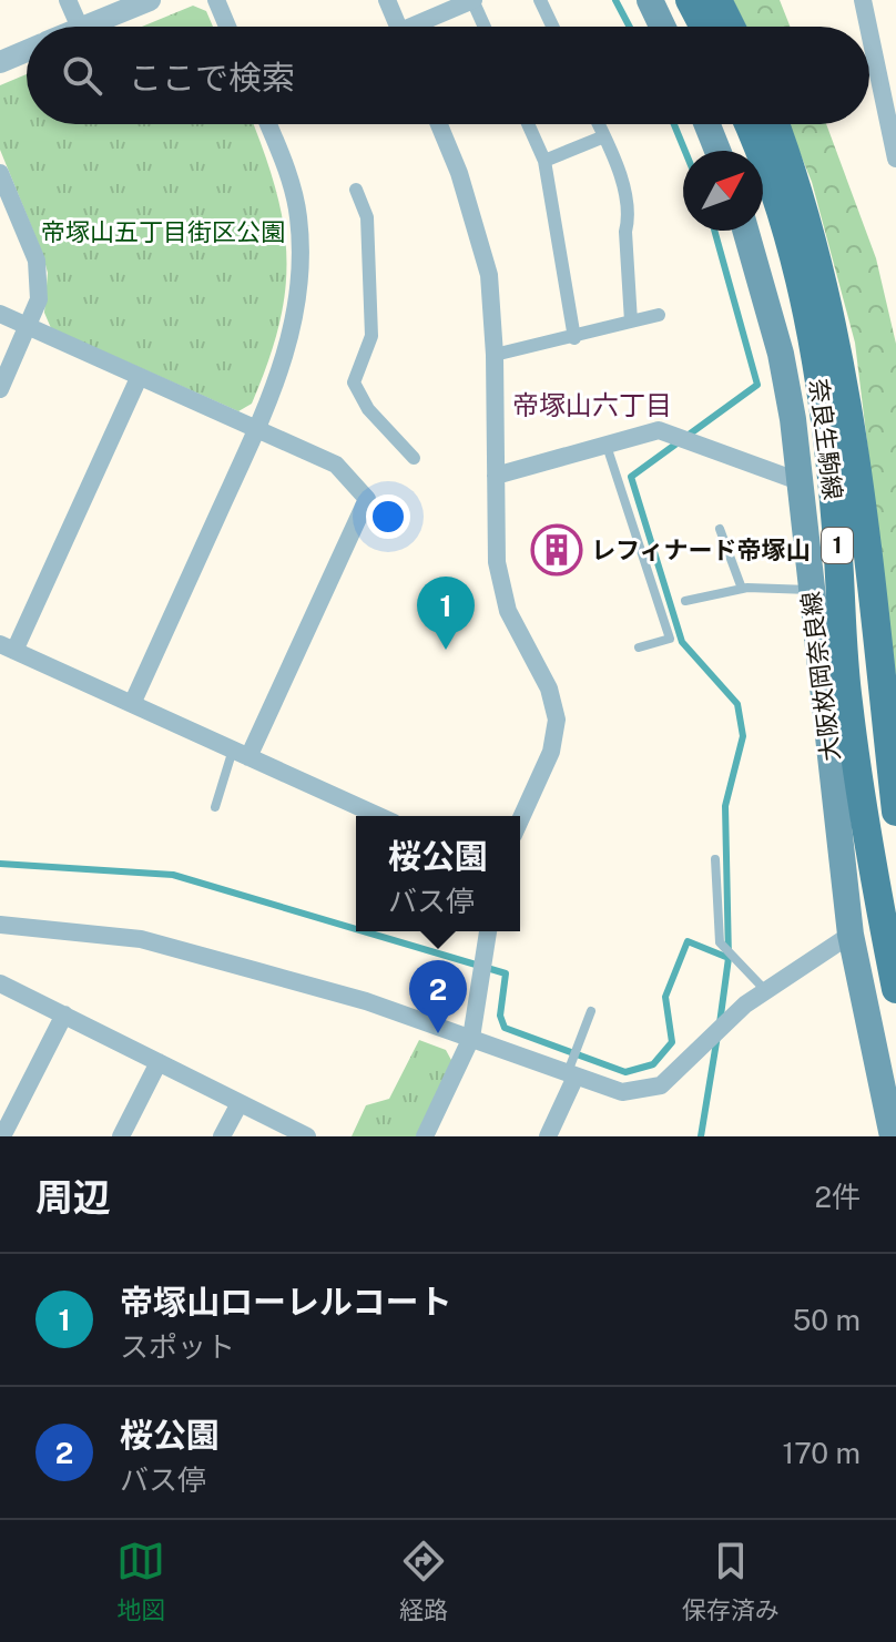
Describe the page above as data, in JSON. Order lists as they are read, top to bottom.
{
  "streets": {
    "main road": ["奈良生駒線", "1", "大阪枚岡奈良線"]
  },
  "districts": ["帝塚山六丁目"],
  "parks": ["帝塚山五丁目街区公園"],
  "places": {
    "building": ["レフィナード帝塚山"]
  },
  "north": "top right",
  "page": {
    "search": "ここで検索",
    "pins": ["1", "2"],
    "popup": ["桜公園", "バス停"],
    "heading": ["周辺", "2件"],
    "list": [
      {
        "mark": "1",
        "name": "帝塚山ローレルコート",
        "note": "スポット",
        "value": "50 m"
      },
      {
        "mark": "2",
        "name": "桜公園",
        "note": "バス停",
        "value": "170 m"
      }
    ],
    "nav": ["地図", "経路", "保存済み"]
  }
}
